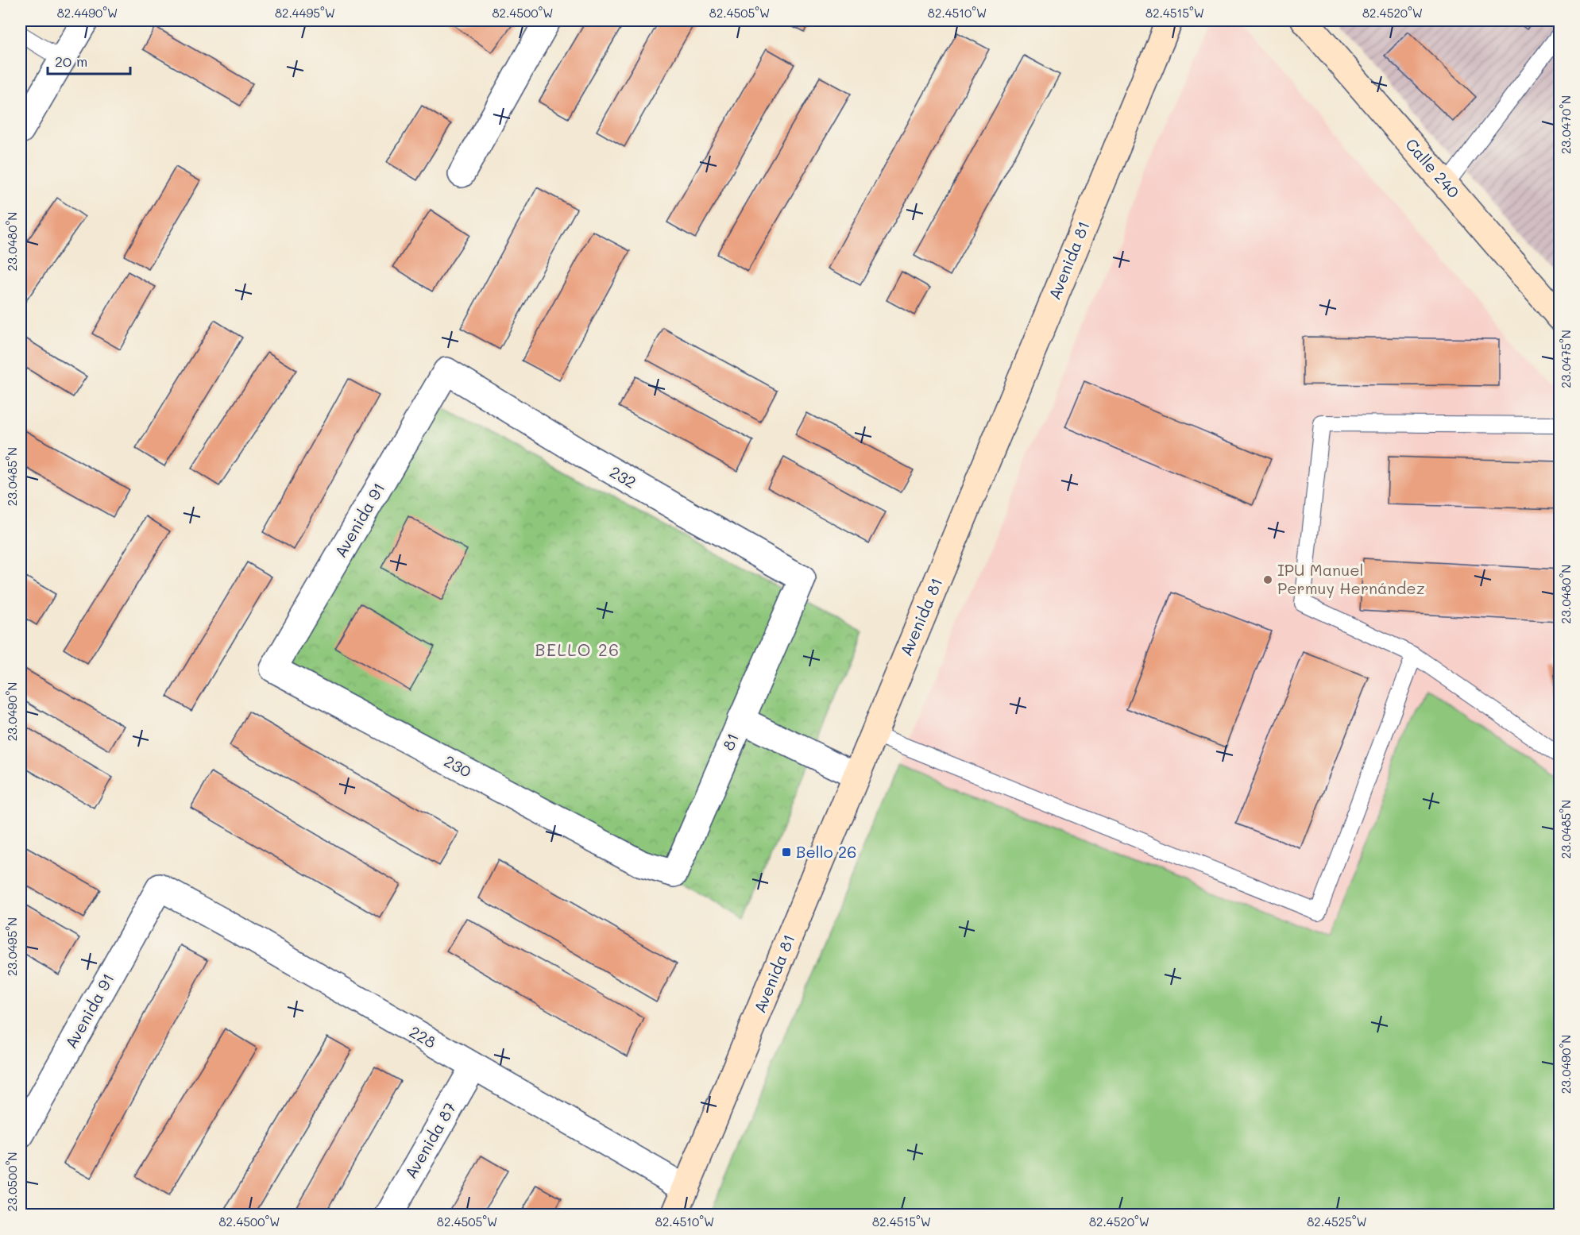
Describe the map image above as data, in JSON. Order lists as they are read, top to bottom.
{
  "streets": {
    "main road": ["Calle 240", "Avenida 81"],
    "street": [
      "232",
      "Avenida 91",
      "81",
      "230",
      "228",
      "Avenida 87"
    ]
  },
  "crossings": [
    ["Avenida 81", "228"],
    ["232", "Avenida 91"],
    ["232", "81"],
    ["Avenida 91", "230"],
    ["Avenida 91", "228"],
    ["81", "230"],
    ["228", "Avenida 87"]
  ],
  "districts": ["BELLO 26"],
  "places": {
    "other": ["IPU Manuel Permuy Hernández"],
    "transit": ["Bello 26"]
  },
  "scale_bar": "20 m",
  "coordinates": [
    "82.4490°W",
    "82.4495°W",
    "82.4500°W",
    "82.4505°W",
    "82.4510°W",
    "82.4515°W",
    "82.4520°W",
    "23.0470°N",
    "23.0480°N",
    "23.0475°N",
    "23.0485°N",
    "23.0490°N",
    "23.0495°N",
    "23.0500°N",
    "82.4525°W"
  ]
}
